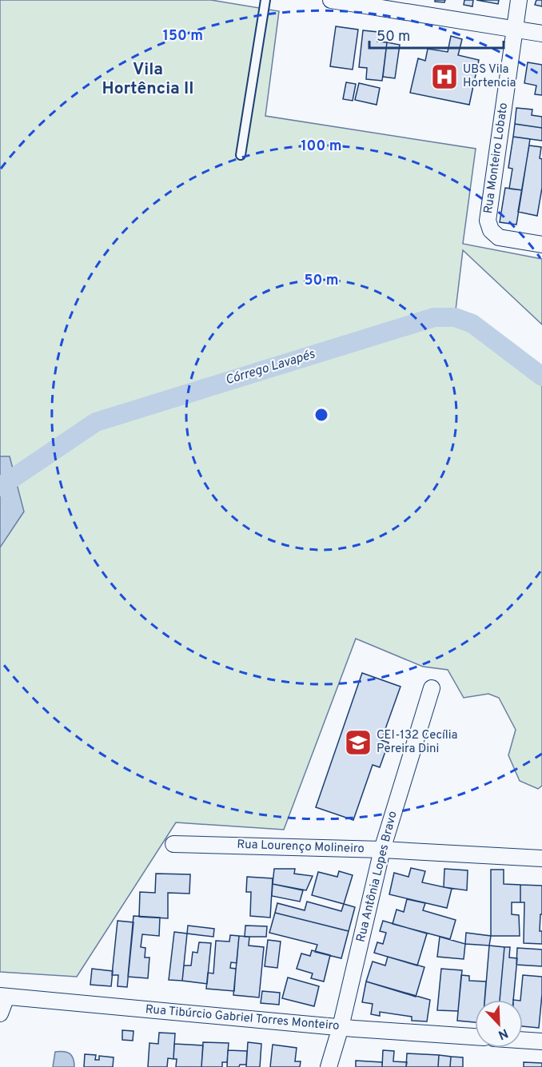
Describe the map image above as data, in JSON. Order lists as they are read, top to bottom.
{
  "streets": {
    "street": [
      "Rua Monteiro Lobato",
      "Rua Lourenço Molineiro",
      "Rua Antônia Lopes Bravo",
      "Rua Tibúrcio Gabriel Torres Monteiro"
    ]
  },
  "crossings": [
    ["Rua Lourenço Molineiro", "Rua Antônia Lopes Bravo"],
    ["Rua Antônia Lopes Bravo", "Rua Tibúrcio Gabriel Torres Monteiro"]
  ],
  "districts": ["Vila Hortência II"],
  "water": ["Córrego Lavapés"],
  "places": {
    "hospital": ["UBS Vila Hortencia"],
    "school or university": ["CEI-132 Cecília Pereira Dini"]
  },
  "scale_bar": "50 m",
  "north": "bottom right",
  "rings": ["150 m", "100 m", "50 m"]
}
